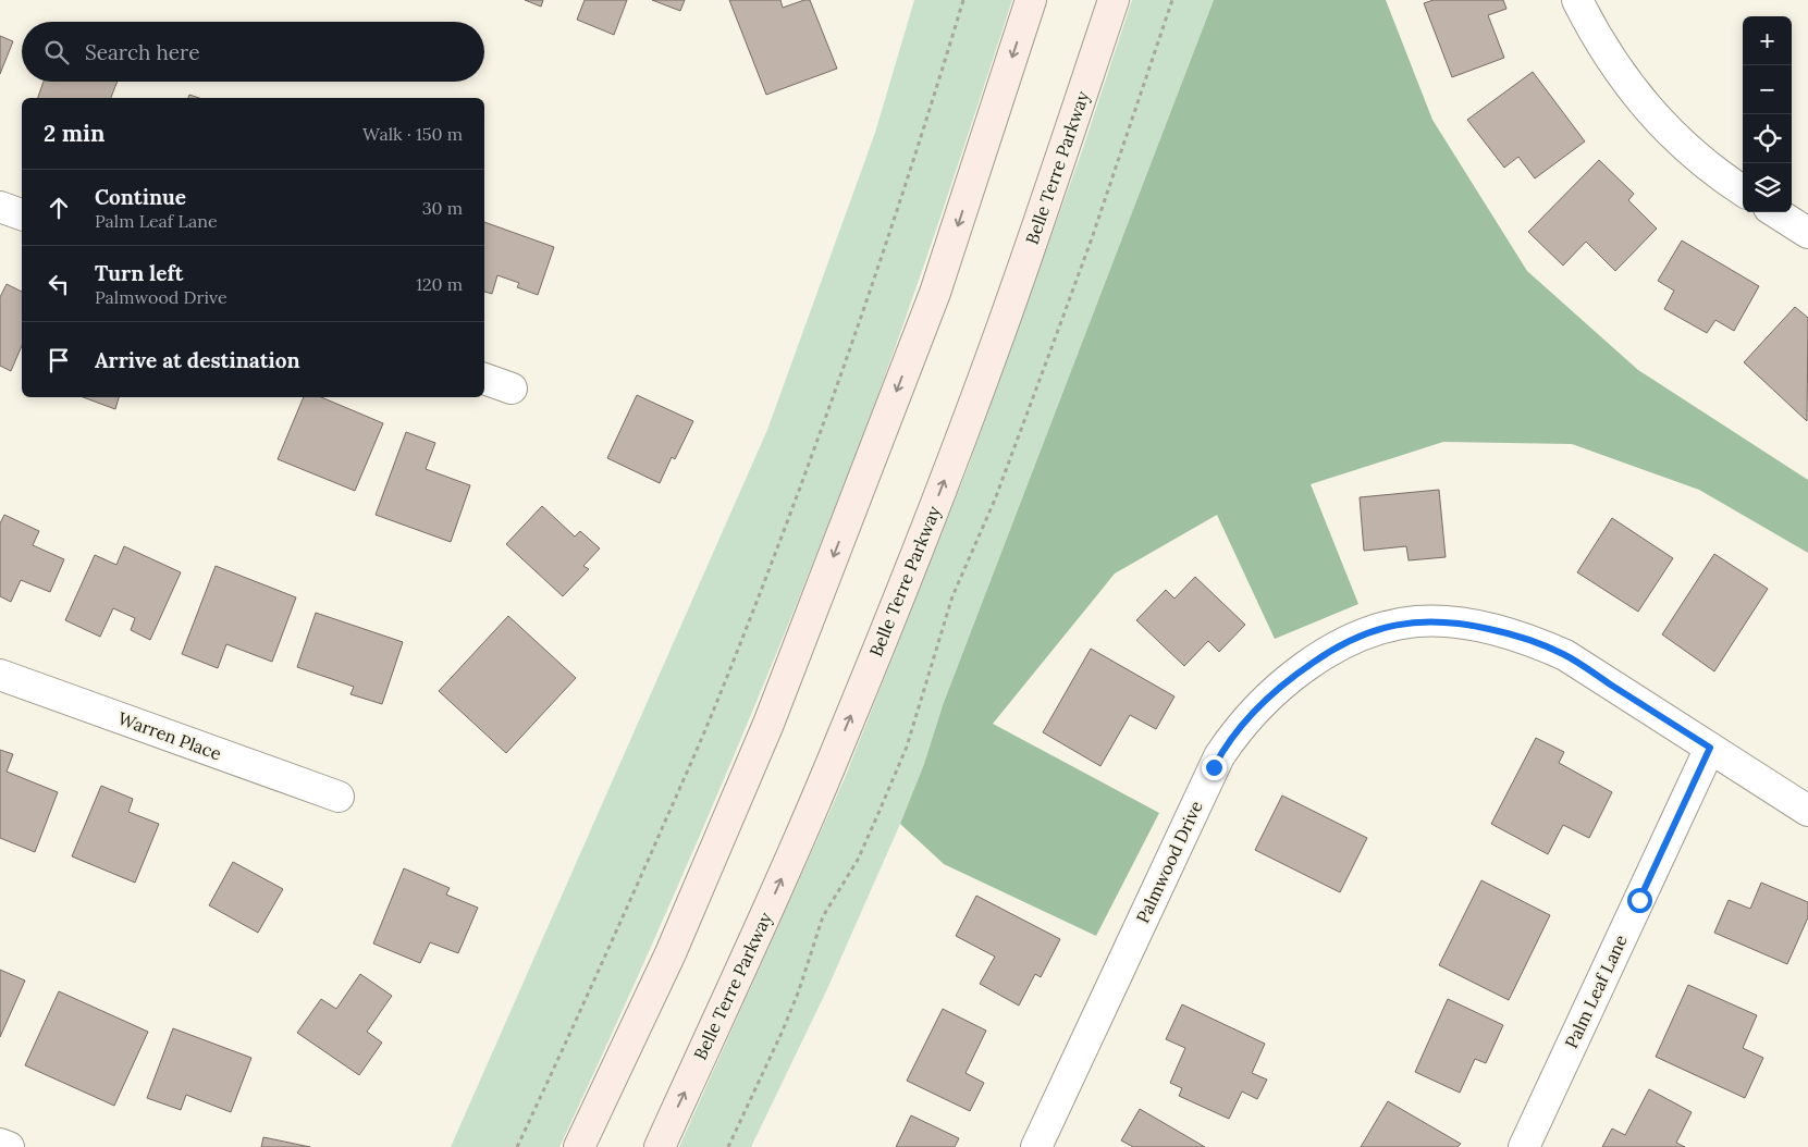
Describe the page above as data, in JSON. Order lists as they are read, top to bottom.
{
  "streets": {
    "main road": ["Belle Terre Parkway"],
    "street": ["Warren Place", "Palmwood Drive", "Palm Leaf Lane"]
  },
  "crossings": [
    ["Palmwood Drive", "Palm Leaf Lane"]
  ],
  "page": {
    "map_buttons": ["+", "−"],
    "search": "Search here",
    "heading": ["2 min", "Walk · 150 m"],
    "list": [
      ["Continue", "Palm Leaf Lane", "30 m"],
      ["Turn left", "Palmwood Drive", "120 m"],
      "Arrive at destination"
    ]
  }
}
